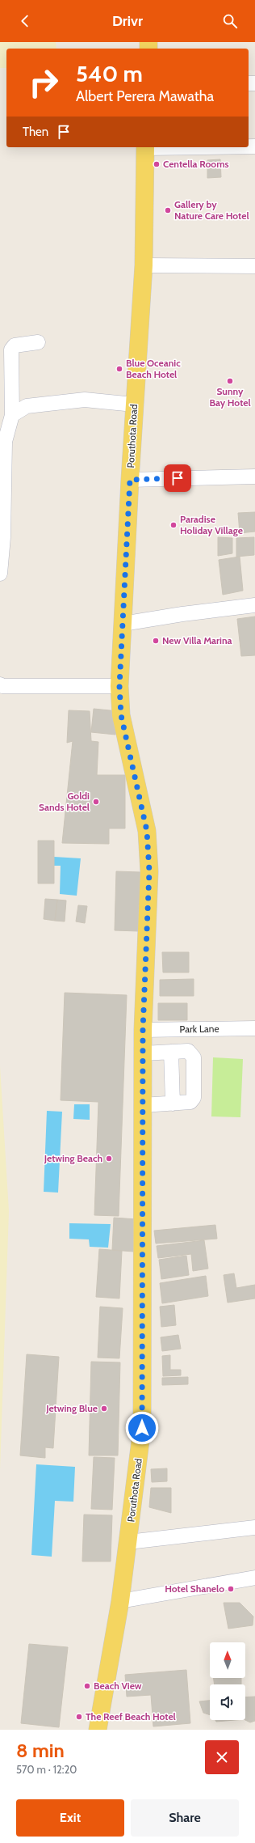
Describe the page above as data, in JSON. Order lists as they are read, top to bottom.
{
  "streets": {
    "main road": ["Poruthota Road"],
    "street": ["Park Lane"]
  },
  "crossings": [
    ["Poruthota Road", "Park Lane"]
  ],
  "places": [
    "Centella Rooms",
    "Gallery by Nature Care Hotel",
    "Blue Oceanic Beach Hotel",
    "Sunny Bay Hotel",
    "Paradise Holiday Village",
    "New Villa Marina",
    "Goldi Sands Hotel",
    "Jetwing Beach",
    "Jetwing Blue",
    "Hotel Shanelo",
    "Beach View",
    "The Reef Beach Hotel"
  ],
  "north": "top",
  "page": {
    "header": "Drivr",
    "turn": ["540 m", "Albert Perera Mawatha"],
    "then": "Then",
    "heading": ["8 min", "570 m · 12:20"],
    "buttons": ["Exit", "Share"]
  }
}
